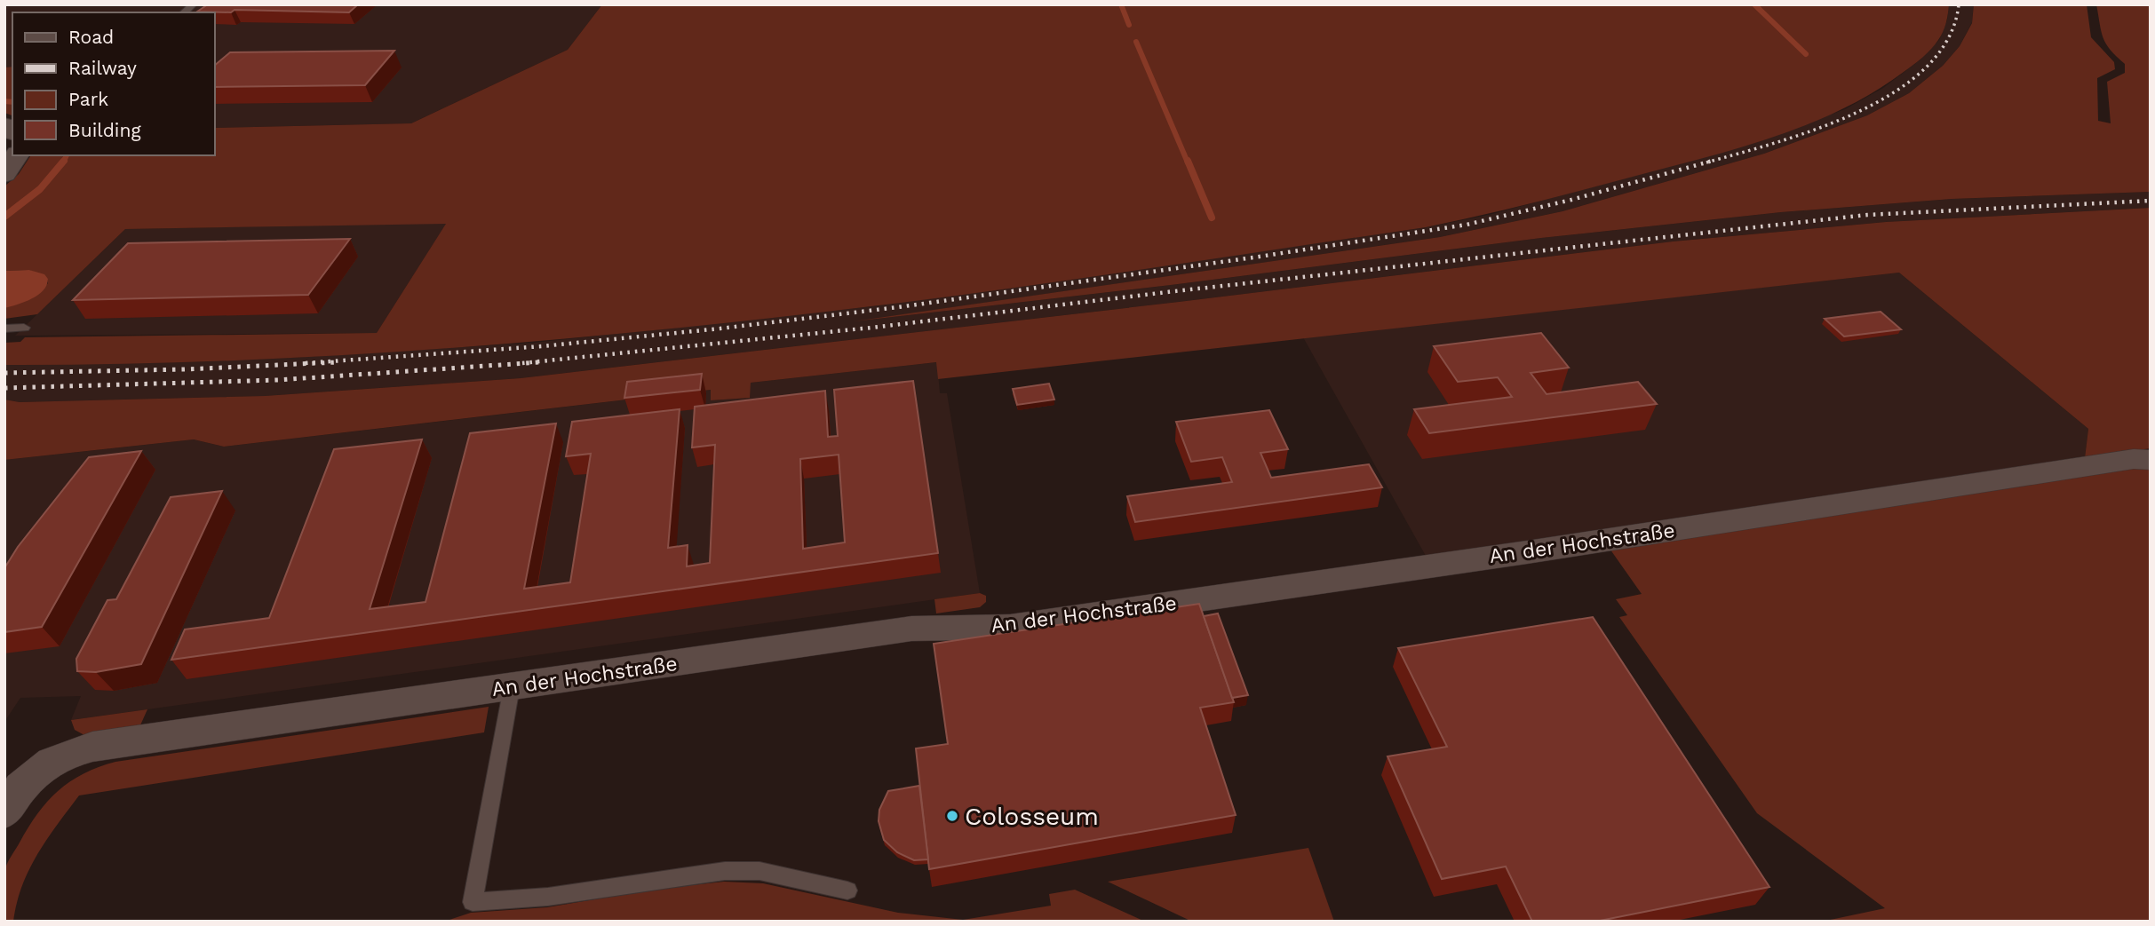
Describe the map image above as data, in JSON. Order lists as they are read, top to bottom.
{
  "streets": {
    "street": ["An der Hochstraße"]
  },
  "places": ["Colosseum"],
  "legend": [
    "Road",
    "Railway",
    "Park",
    "Building"
  ]
}
